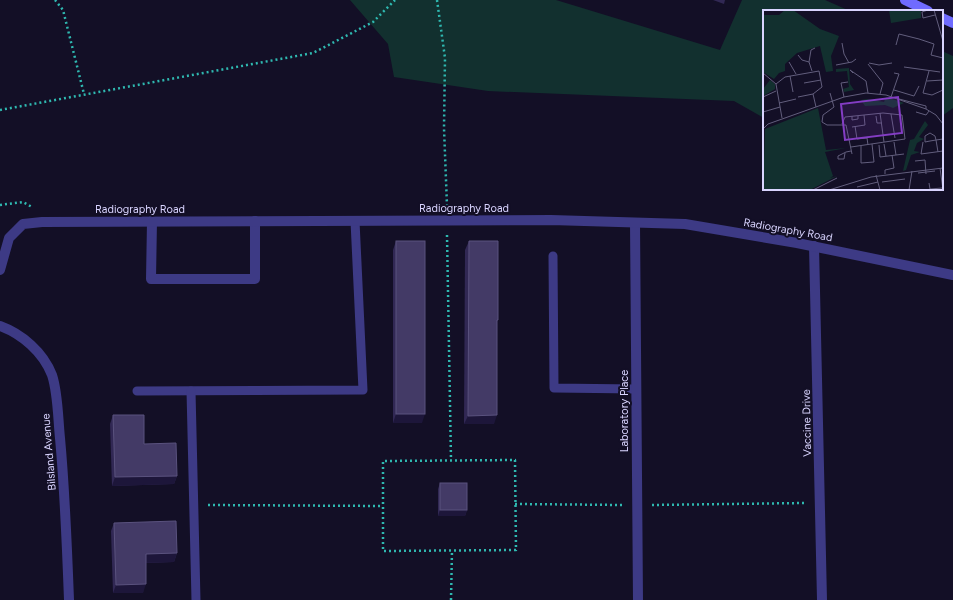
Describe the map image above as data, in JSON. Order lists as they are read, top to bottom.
{
  "streets": {
    "street": [
      "Radiography Road",
      "Laboratory Place",
      "Vaccine Drive",
      "Bilsland Avenue"
    ]
  },
  "crossings": [
    ["Radiography Road", "Laboratory Place"],
    ["Radiography Road", "Vaccine Drive"]
  ]
}
